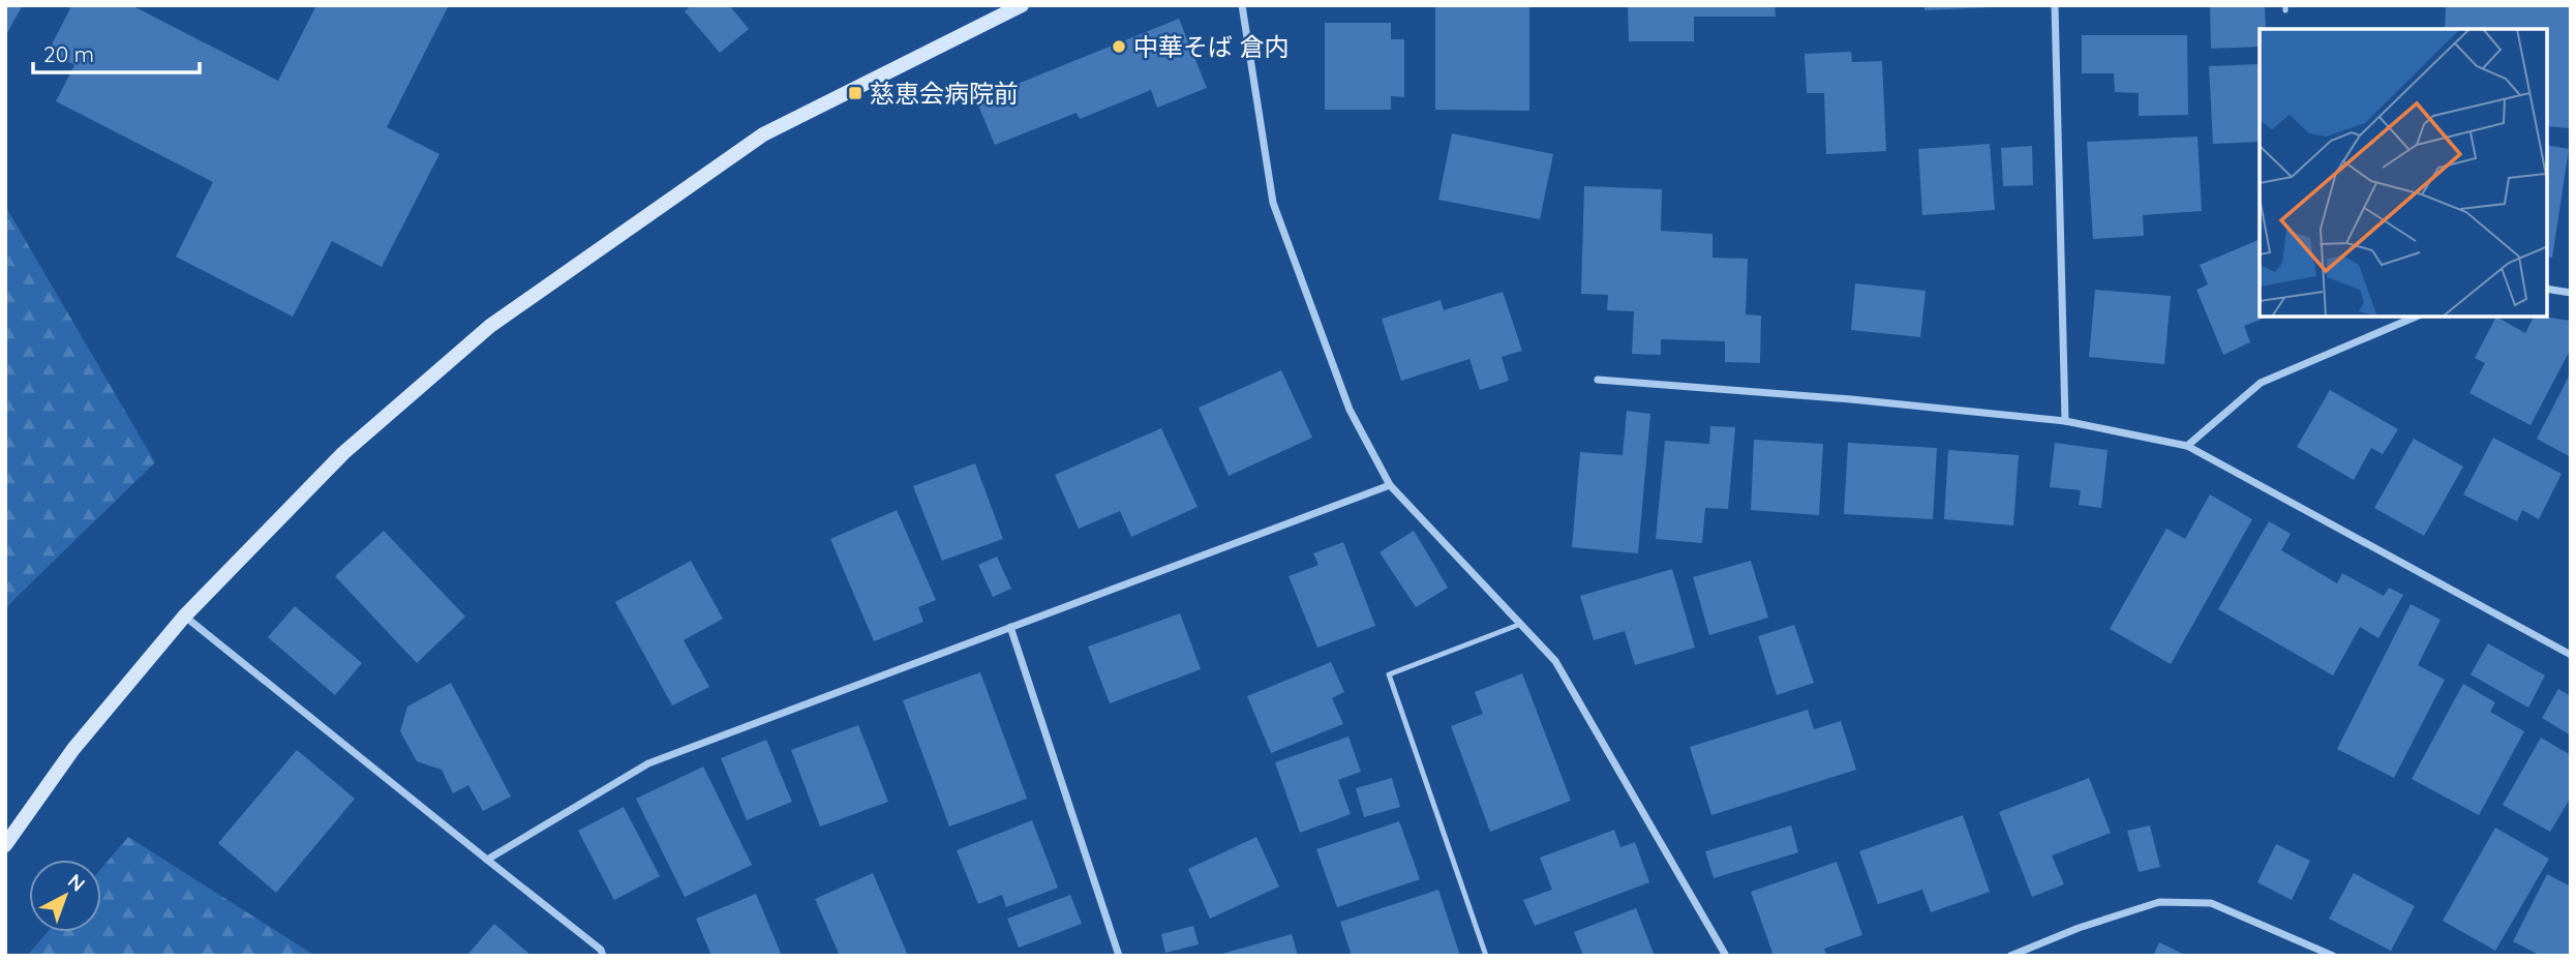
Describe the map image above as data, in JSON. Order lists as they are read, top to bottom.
{
  "places": {
    "other": ["中華そば 倉内"],
    "transit": ["慈恵会病院前"]
  },
  "scale_bar": "20 m",
  "north": "top right"
}
